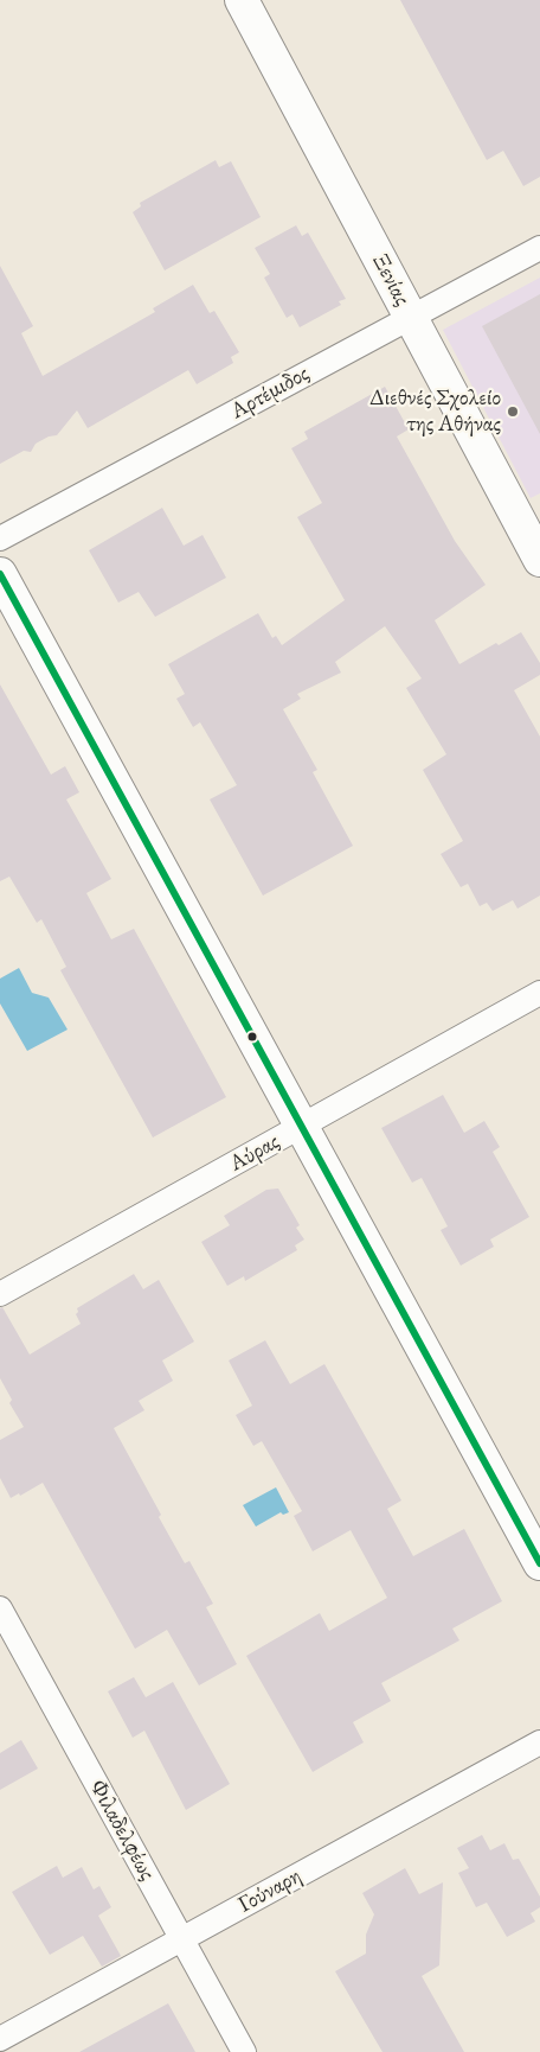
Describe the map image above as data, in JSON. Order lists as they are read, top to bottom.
{
  "streets": {
    "street": [
      "Ξενίας",
      "Αρτέμιδος",
      "Αύρας",
      "Φιλαδελφέως",
      "Γούναρη"
    ]
  },
  "crossings": [
    ["Ξενίας", "Αρτέμιδος"],
    ["Φιλαδελφέως", "Γούναρη"]
  ],
  "places": ["Διεθνές Σχολείο της Αθήνας"]
}
